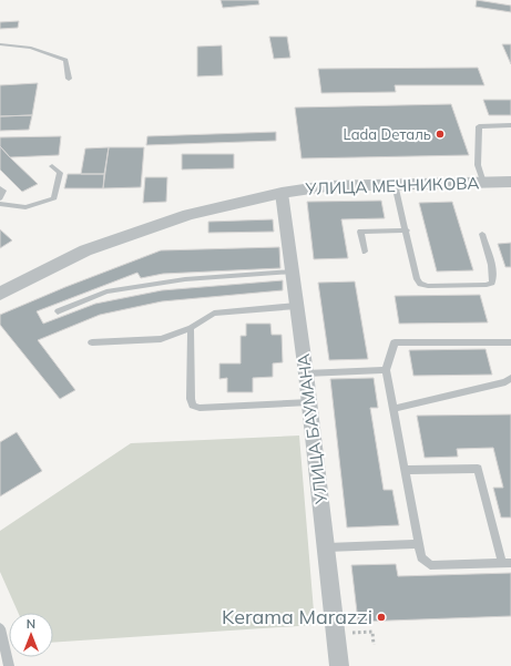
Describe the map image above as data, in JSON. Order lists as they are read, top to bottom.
{
  "streets": {
    "street": ["УЛИЦА МЕЧНИКОВА", "УЛИЦА БАУМАНА"]
  },
  "crossings": [
    ["УЛИЦА МЕЧНИКОВА", "УЛИЦА БАУМАНА"]
  ],
  "places": ["Lada Dеталь", "Kerama Marazzi"],
  "north": "top"
}
